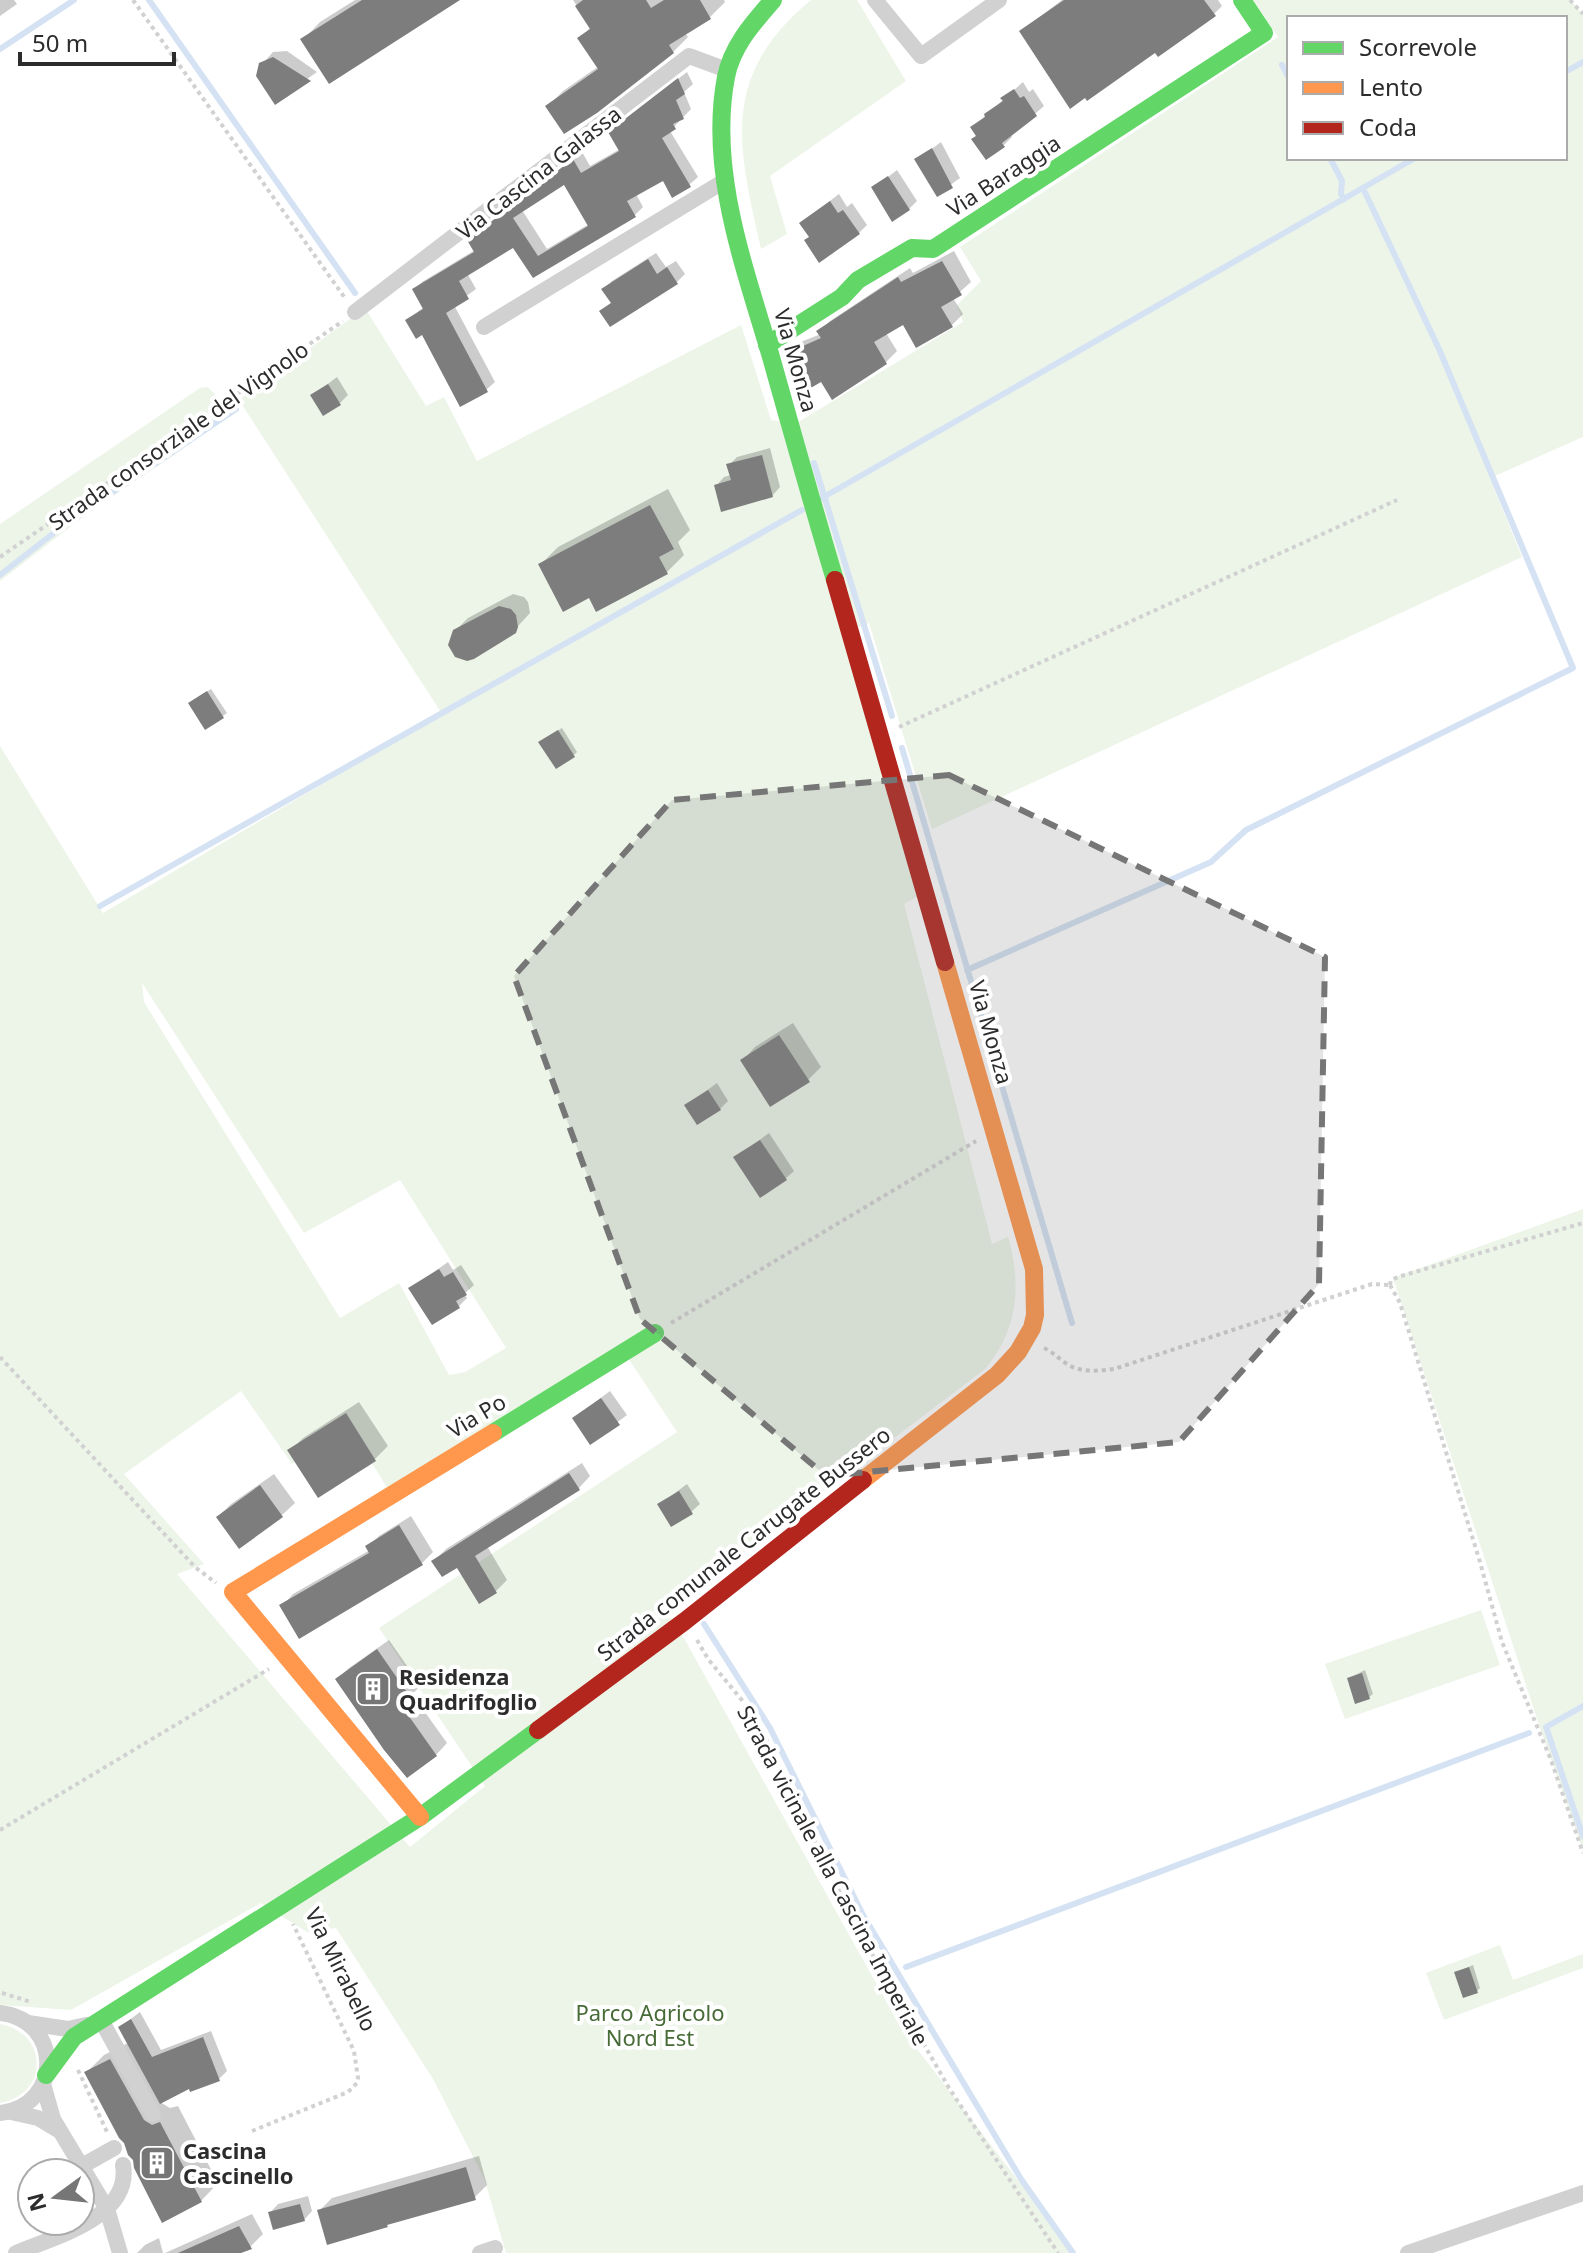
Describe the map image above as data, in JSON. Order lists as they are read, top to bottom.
{
  "streets": {
    "street": [
      "Via Cascina Galassa",
      "Via Baraggia",
      "Via Monza",
      "Via Po",
      "Strada comunale Carugate Bussero",
      "Via Mirabello"
    ],
    "path": ["Strada consorziale del Vignolo", "Strada vicinale alla Cascina Imperiale"]
  },
  "crossings": [
    ["Via Cascina Galassa", "Via Monza"],
    ["Via Cascina Galassa", "Strada consorziale del Vignolo"],
    ["Via Baraggia", "Via Monza"],
    ["Via Monza", "Strada comunale Carugate Bussero"],
    ["Strada comunale Carugate Bussero", "Strada vicinale alla Cascina Imperiale"],
    ["Strada comunale Carugate Bussero", "Via Mirabello"]
  ],
  "parks": ["Parco Agricolo Nord Est"],
  "places": {
    "building": ["Residenza Quadrifoglio", "Cascina Cascinello"]
  },
  "legend": ["Scorrevole", "Lento", "Coda"],
  "scale_bar": "50 m",
  "north": "left"
}
